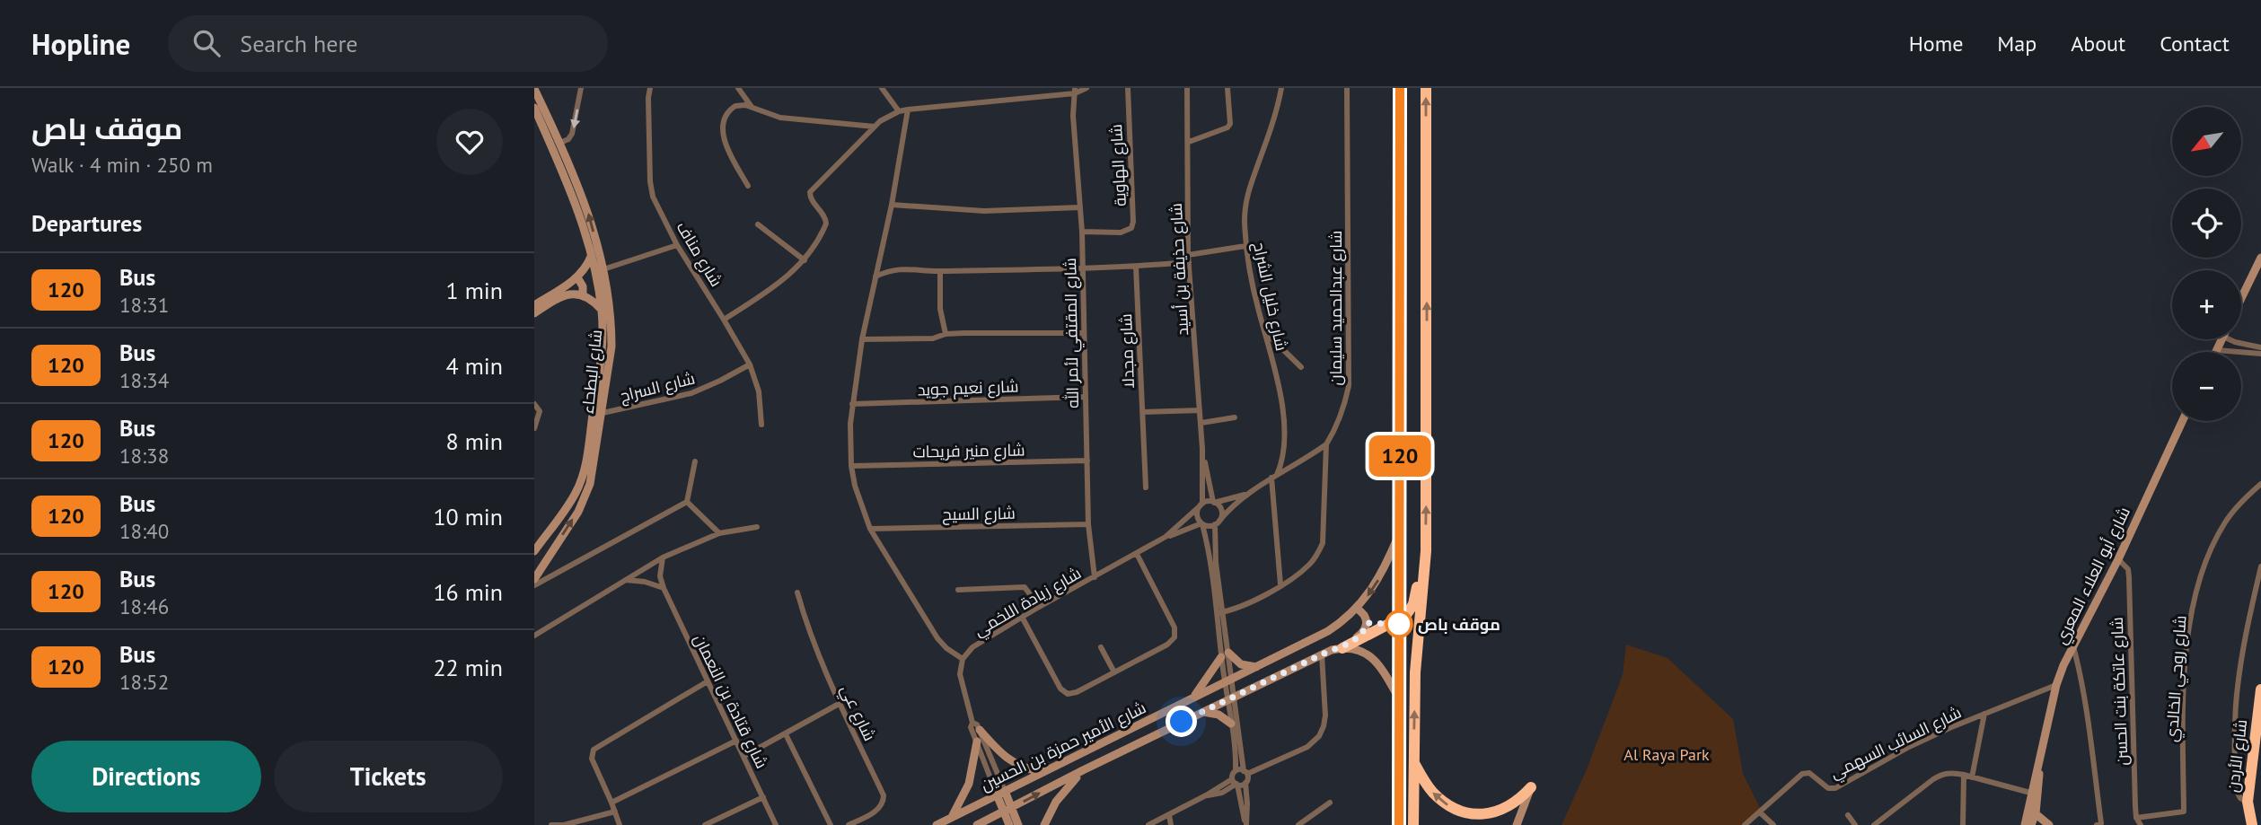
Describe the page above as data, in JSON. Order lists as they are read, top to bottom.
{
  "streets": {
    "highway": ["شارع الأردن"],
    "street": [
      "شارع الهاوية",
      "شارع مناف",
      "شارع حذيفة بن أسيد",
      "شارع خليل الشراح",
      "شارع عبدالحميد سليمان",
      "شارع المقتفي لأمر الله",
      "شارع مجدلا",
      "شارع البطحاء",
      "شارع السراج",
      "شارع نعيم جويد",
      "شارع منير فريحات",
      "شارع السيح",
      "شارع أبو العلاء المعري",
      "شارع زيادة اللخمي",
      "شارع روحي الخالدي",
      "شارع عاتكة بنت الحسن",
      "شارع قتادة بن النعمان",
      "شارع عي",
      "شارع السائب السهمي",
      "شارع الأمير حمزة بن الحسين"
    ]
  },
  "crossings": [
    ["شارع الهاوية", "شارع المقتفي لأمر الله"],
    ["شارع مناف", "شارع السراج"],
    ["شارع حذيفة بن أسيد", "شارع زيادة اللخمي"],
    ["شارع خليل الشراح", "شارع عبدالحميد سليمان"],
    ["شارع المقتفي لأمر الله", "شارع نعيم جويد"],
    ["شارع المقتفي لأمر الله", "شارع منير فريحات"],
    ["شارع المقتفي لأمر الله", "شارع السيح"],
    ["شارع المقتفي لأمر الله", "شارع زيادة اللخمي"],
    ["شارع البطحاء", "شارع السراج"],
    ["شارع أبو العلاء المعري", "شارع عاتكة بنت الحسن"],
    ["شارع أبو العلاء المعري", "شارع السائب السهمي"],
    ["شارع روحي الخالدي", "شارع عاتكة بنت الحسن"]
  ],
  "parks": ["Al Raya Park"],
  "places": ["موقف باص"],
  "lines": ["bus line 120"],
  "north": "bottom left",
  "page": {
    "header": "Hopline",
    "search": "Search here",
    "nav": [
      "Home",
      "Map",
      "About",
      "Contact"
    ],
    "heading": [
      ["موقف باص", "Walk · 4 min · 250 m"],
      "Departures"
    ],
    "on_map": "120",
    "map_buttons": ["+", "−"],
    "list": [
      {
        "mark": "120",
        "name": "Bus",
        "note": "18:31",
        "value": "1 min"
      },
      {
        "mark": "120",
        "name": "Bus",
        "note": "18:34",
        "value": "4 min"
      },
      {
        "mark": "120",
        "name": "Bus",
        "note": "18:38",
        "value": "8 min"
      },
      {
        "mark": "120",
        "name": "Bus",
        "note": "18:40",
        "value": "10 min"
      },
      {
        "mark": "120",
        "name": "Bus",
        "note": "18:46",
        "value": "16 min"
      },
      {
        "mark": "120",
        "name": "Bus",
        "note": "18:52",
        "value": "22 min"
      }
    ],
    "buttons": ["Directions", "Tickets"]
  }
}
